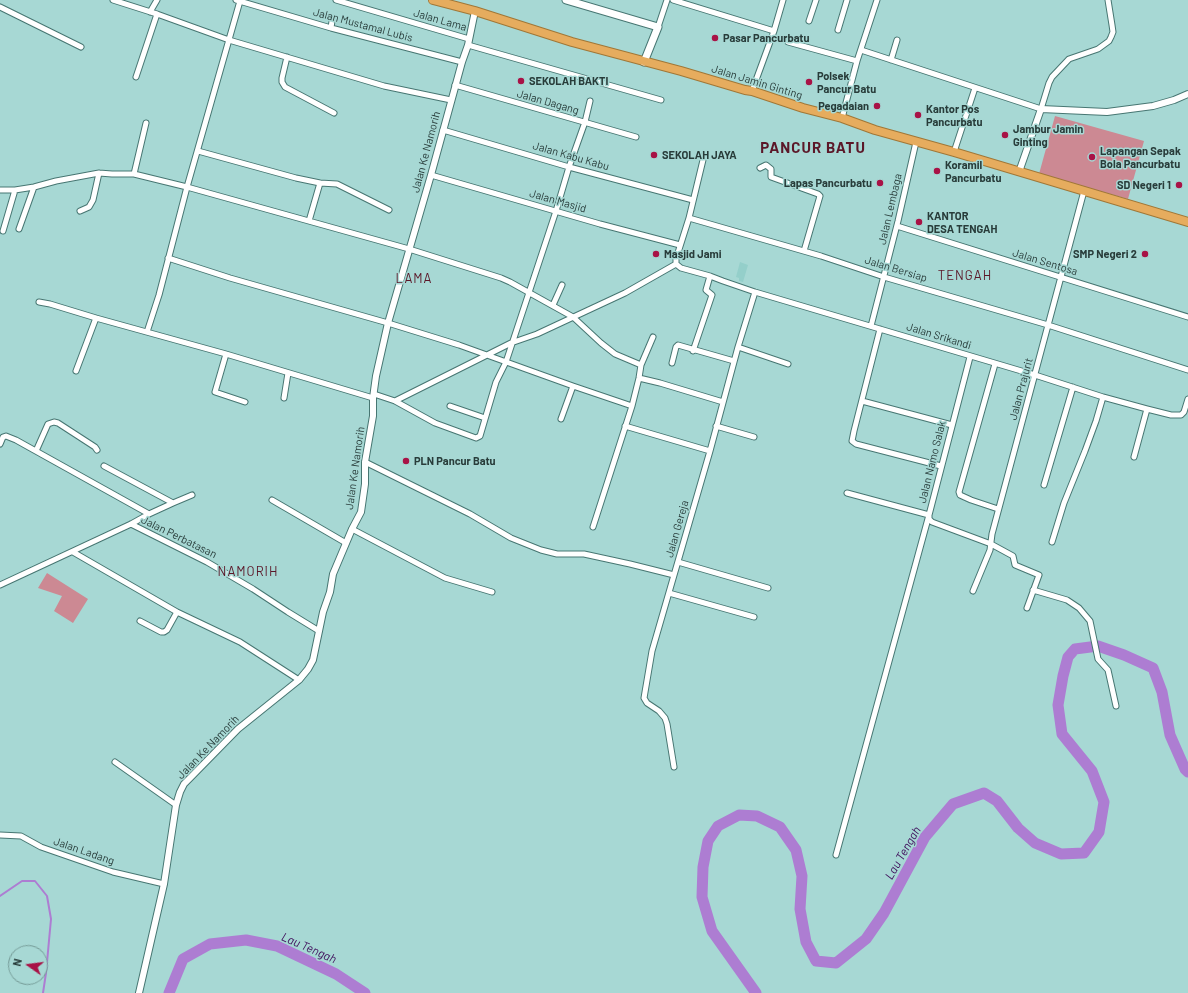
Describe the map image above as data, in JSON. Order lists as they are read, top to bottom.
{
  "streets": {
    "highway": ["Jalan Jamin Ginting"],
    "street": [
      "Jalan Lama",
      "Jalan Mustamal Lubis",
      "Jalan Dagang",
      "Jalan Ke Namorih",
      "Jalan Kabu Kabu",
      "Jalan Masjid",
      "Jalan Lembaga",
      "Jalan Sentosa",
      "Jalan Bersiap",
      "Jalan Srikandi",
      "Jalan Prajurit",
      "Jalan Namo Salak",
      "Jalan Gereja",
      "Jalan Perbatasan",
      "Jalan Ladang"
    ]
  },
  "crossings": [
    ["Jalan Lama", "Jalan Ke Namorih"],
    ["Jalan Mustamal Lubis", "Jalan Ke Namorih"],
    ["Jalan Jamin Ginting", "Jalan Ke Namorih"],
    ["Jalan Jamin Ginting", "Jalan Lembaga"],
    ["Jalan Jamin Ginting", "Jalan Prajurit"],
    ["Jalan Dagang", "Jalan Ke Namorih"],
    ["Jalan Ke Namorih", "Jalan Kabu Kabu"],
    ["Jalan Ke Namorih", "Jalan Masjid"],
    ["Jalan Ke Namorih", "Jalan Perbatasan"],
    ["Jalan Ke Namorih", "Jalan Ladang"],
    ["Jalan Lembaga", "Jalan Sentosa"],
    ["Jalan Lembaga", "Jalan Bersiap"],
    ["Jalan Lembaga", "Jalan Srikandi"],
    ["Jalan Sentosa", "Jalan Prajurit"],
    ["Jalan Bersiap", "Jalan Prajurit"],
    ["Jalan Srikandi", "Jalan Prajurit"],
    ["Jalan Srikandi", "Jalan Namo Salak"],
    ["Jalan Srikandi", "Jalan Gereja"]
  ],
  "districts": [
    "PANCUR BATU",
    "TENGAH",
    "LAMA",
    "NAMORIH"
  ],
  "water": ["Lau Tengah"],
  "places": [
    "Pasar Pancurbatu",
    "SEKOLAH BAKTI",
    "Polsek Pancur Batu",
    "Pegadaian",
    "Kantor Pos Pancurbatu",
    "Jambur Jamin Ginting",
    "SEKOLAH JAYA",
    "Lapangan Sepak Bola Pancurbatu",
    "Koramil Pancurbatu",
    "Lapas Pancurbatu",
    "SD Negeri 1",
    "KANTOR DESA TENGAH",
    "Masjid Jami",
    "SMP Negeri 2",
    "PLN Pancur Batu"
  ],
  "north": "left"
}
